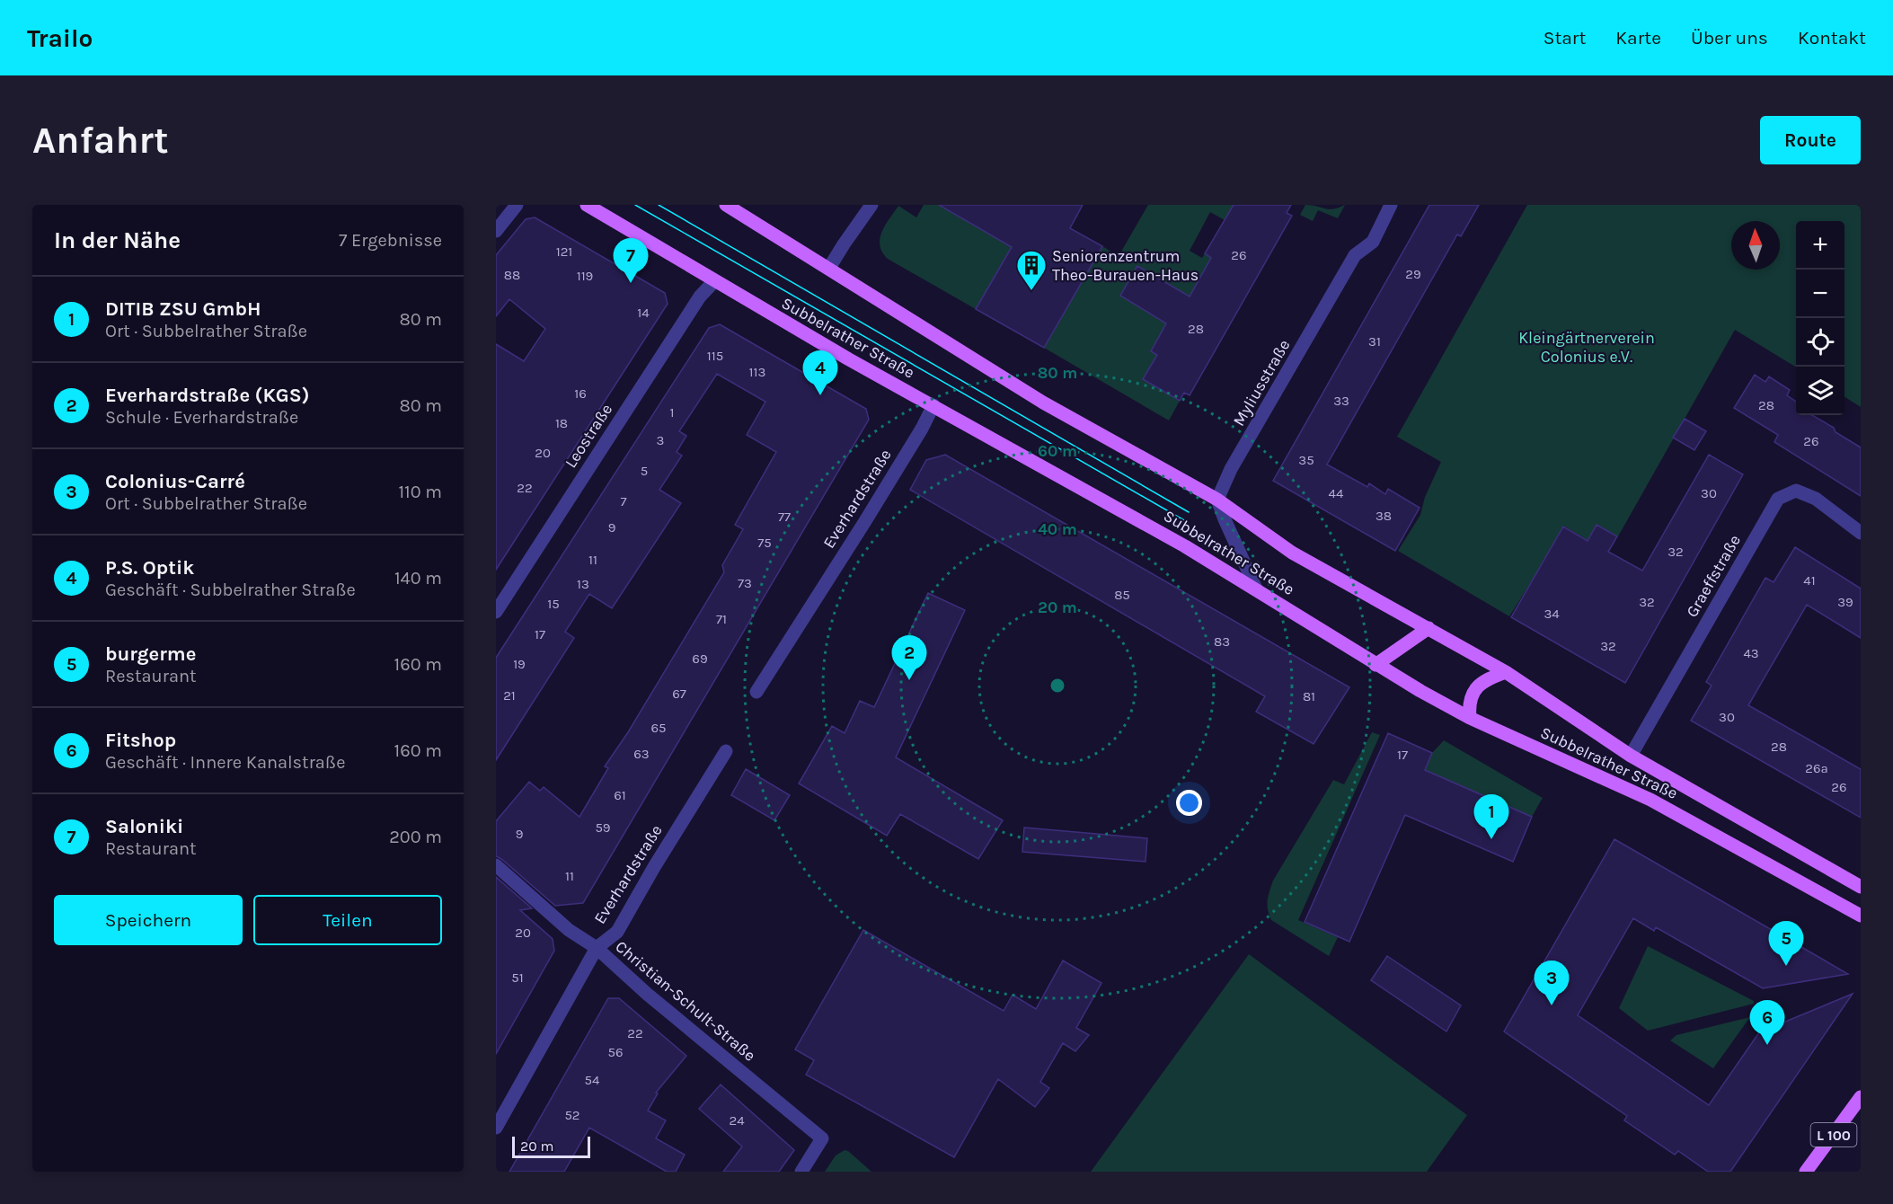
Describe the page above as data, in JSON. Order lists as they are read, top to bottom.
{
  "streets": {
    "main road": ["Subbelrather Straße", "L 100"],
    "street": [
      "Myliusstraße",
      "Leostraße",
      "Everhardstraße",
      "Graeffstraße",
      "Christian-Schult-Straße"
    ]
  },
  "crossings": [
    ["Subbelrather Straße", "Myliusstraße"],
    ["Subbelrather Straße", "Leostraße"],
    ["Subbelrather Straße", "Everhardstraße"],
    ["Subbelrather Straße", "Graeffstraße"],
    ["Everhardstraße", "Christian-Schult-Straße"]
  ],
  "parks": ["Kleingärtnerverein Colonius e.V."],
  "places": {
    "building": ["Seniorenzentrum Theo-Burauen-Haus"]
  },
  "house_numbers": [
    "121",
    "26",
    "29",
    "88",
    "119",
    "14",
    "28",
    "31",
    "115",
    "113",
    "16",
    "33",
    "28",
    "1",
    "18",
    "3",
    "26",
    "20",
    "35",
    "5",
    "22",
    "44",
    "30",
    "7",
    "38",
    "77",
    "9",
    "75",
    "32",
    "11",
    "41",
    "73",
    "13",
    "85",
    "32",
    "39",
    "15",
    "34",
    "71",
    "17",
    "83",
    "32",
    "43",
    "69",
    "19",
    "67",
    "21",
    "81",
    "30",
    "65",
    "28",
    "63",
    "17",
    "26a",
    "26",
    "61",
    "59",
    "9",
    "11",
    "20",
    "51",
    "22",
    "56",
    "54",
    "52",
    "24"
  ],
  "scale_bar": "20 m",
  "north": "top",
  "page": {
    "header": "Trailo",
    "nav": [
      "Start",
      "Karte",
      "Über uns",
      "Kontakt"
    ],
    "buttons": [
      "Route",
      ["Speichern", "Teilen"]
    ],
    "title": "Anfahrt",
    "heading": ["In der Nähe", "7 Ergebnisse"],
    "map_buttons": ["+", "−"],
    "pins": [
      "7",
      "4",
      "2",
      "1",
      "5",
      "3",
      "6"
    ],
    "list": [
      {
        "mark": "1",
        "name": "DITIB ZSU GmbH",
        "note": "Ort · Subbelrather Straße",
        "value": "80 m"
      },
      {
        "mark": "2",
        "name": "Everhardstraße (KGS)",
        "note": "Schule · Everhardstraße",
        "value": "80 m"
      },
      {
        "mark": "3",
        "name": "Colonius-Carré",
        "note": "Ort · Subbelrather Straße",
        "value": "110 m"
      },
      {
        "mark": "4",
        "name": "P.S. Optik",
        "note": "Geschäft · Subbelrather Straße",
        "value": "140 m"
      },
      {
        "mark": "5",
        "name": "burgerme",
        "note": "Restaurant",
        "value": "160 m"
      },
      {
        "mark": "6",
        "name": "Fitshop",
        "note": "Geschäft · Innere Kanalstraße",
        "value": "160 m"
      },
      {
        "mark": "7",
        "name": "Saloniki",
        "note": "Restaurant",
        "value": "200 m"
      }
    ],
    "scale": "20 m"
  },
  "rings": [
    "80 m",
    "60 m",
    "40 m",
    "20 m"
  ]
}
